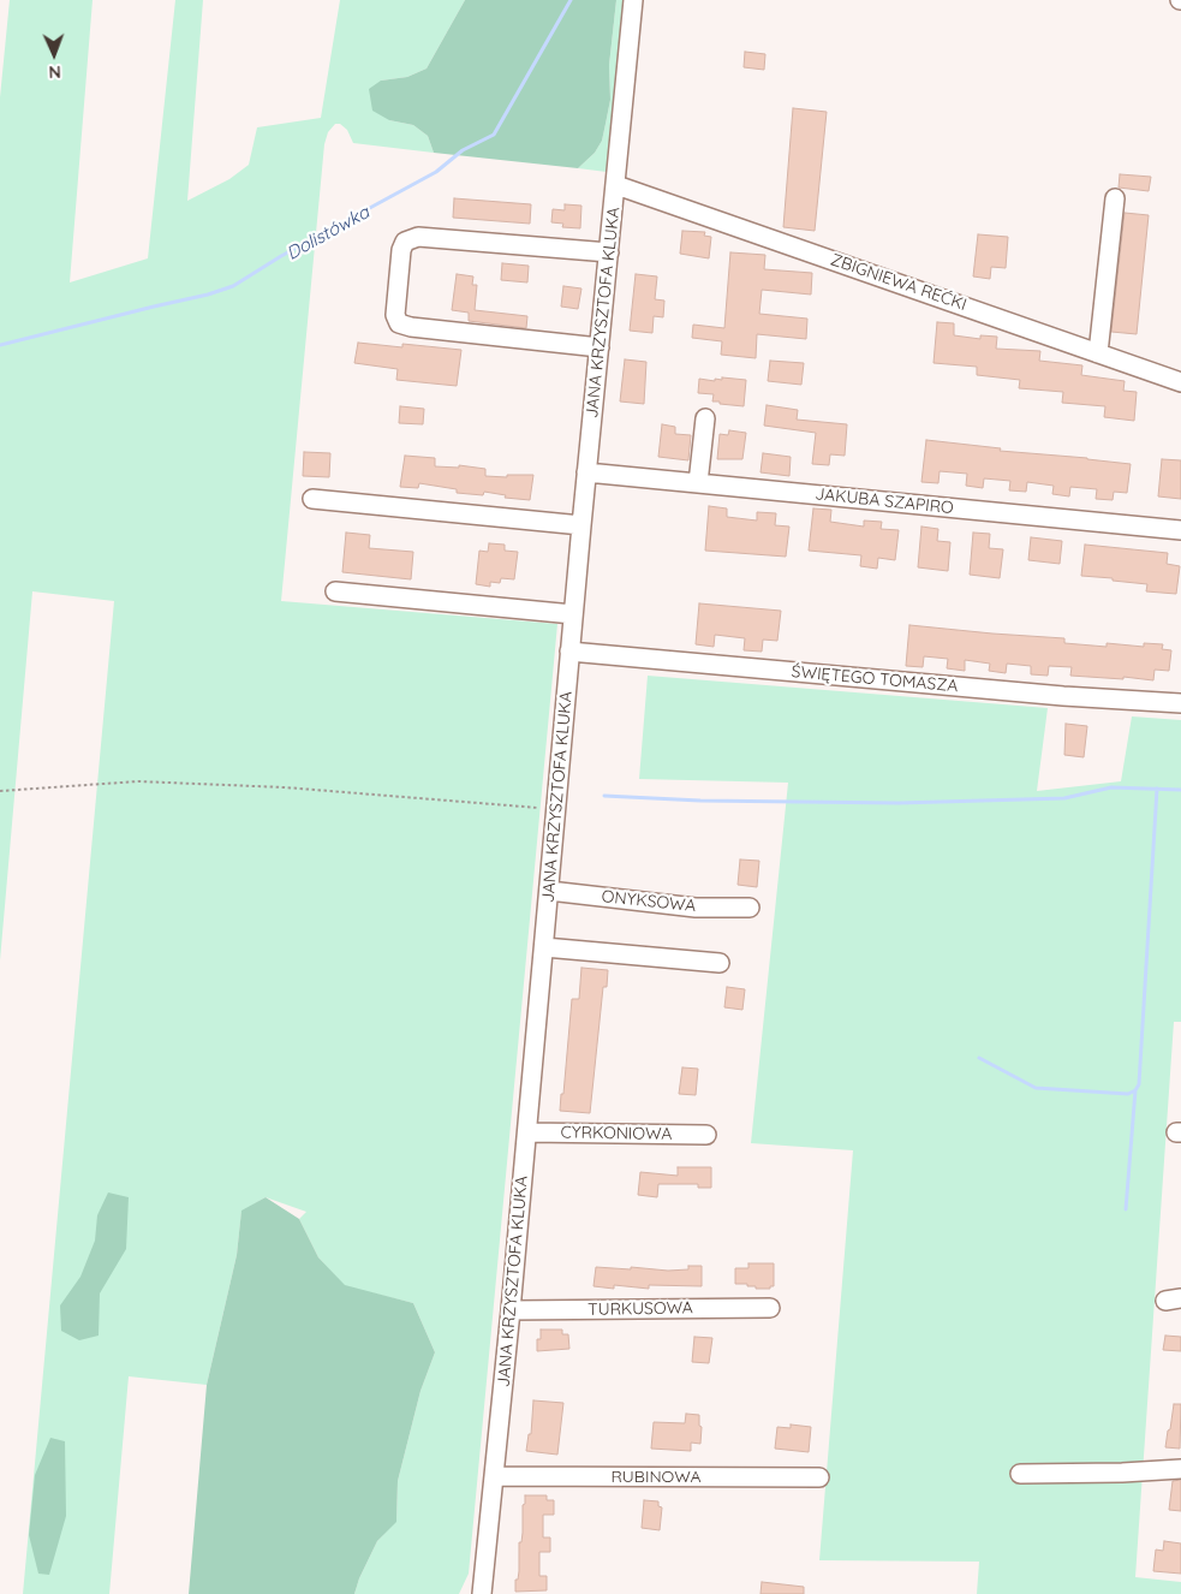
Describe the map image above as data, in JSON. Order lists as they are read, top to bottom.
{
  "streets": {
    "street": [
      "ZBIGNIEWA REĆKI",
      "JANA KRZYSZTOFA KLUKA",
      "JAKUBA SZAPIRO",
      "ŚWIĘTEGO TOMASZA",
      "ONYKSOWA",
      "CYRKONIOWA",
      "TURKUSOWA",
      "RUBINOWA"
    ]
  },
  "crossings": [
    ["ZBIGNIEWA REĆKI", "JANA KRZYSZTOFA KLUKA"],
    ["JANA KRZYSZTOFA KLUKA", "JAKUBA SZAPIRO"],
    ["JANA KRZYSZTOFA KLUKA", "ŚWIĘTEGO TOMASZA"],
    ["JANA KRZYSZTOFA KLUKA", "ONYKSOWA"],
    ["JANA KRZYSZTOFA KLUKA", "CYRKONIOWA"],
    ["JANA KRZYSZTOFA KLUKA", "TURKUSOWA"],
    ["JANA KRZYSZTOFA KLUKA", "RUBINOWA"]
  ],
  "water": ["Dolistówka"],
  "north": "bottom"
}
